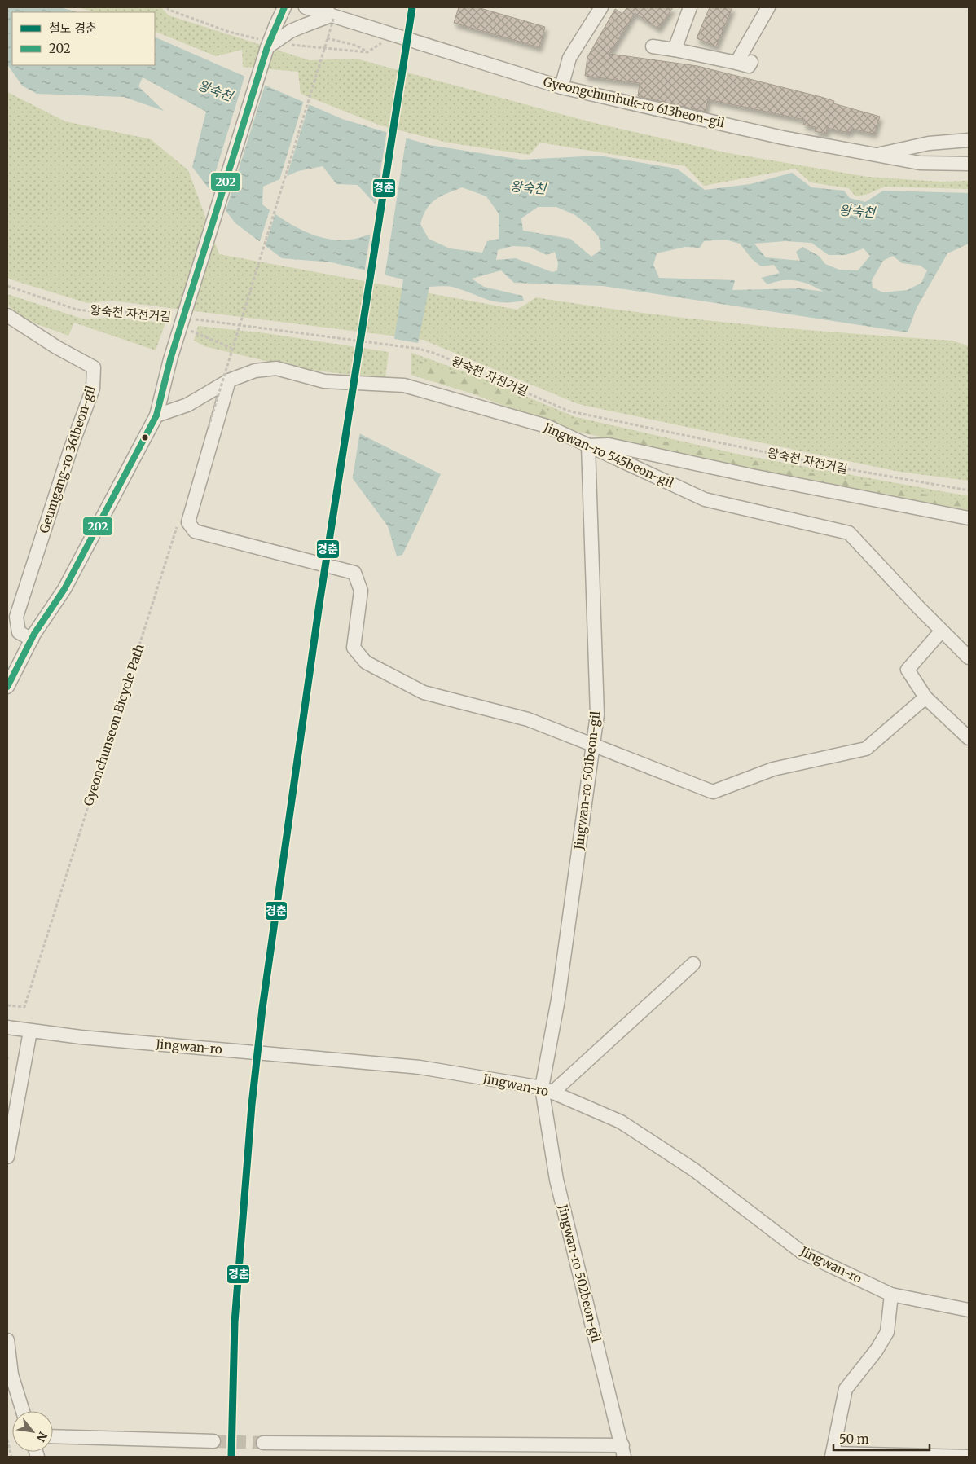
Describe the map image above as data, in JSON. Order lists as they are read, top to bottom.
{
  "streets": {
    "street": [
      "Gyeongchunbuk-ro 613beon-gil",
      "Jingwan-ro 545beon-gil",
      "Geumgang-ro 361beon-gil",
      "Jingwan-ro 501beon-gil",
      "Jingwan-ro",
      "Jingwan-ro 502beon-gil"
    ],
    "path": ["왕숙천 자전거길", "Gyeonchunseon Bicycle Path"]
  },
  "crossings": [
    ["Jingwan-ro 545beon-gil", "Jingwan-ro 501beon-gil"],
    ["Jingwan-ro 501beon-gil", "Jingwan-ro"],
    ["Jingwan-ro 501beon-gil", "Jingwan-ro 502beon-gil"],
    ["Jingwan-ro", "Jingwan-ro 502beon-gil"]
  ],
  "water": ["왕숙천"],
  "lines": ["rail line 경춘", "transit line 202"],
  "legend": ["철도 경춘", "202"],
  "scale_bar": "50 m",
  "north": "bottom right"
}
